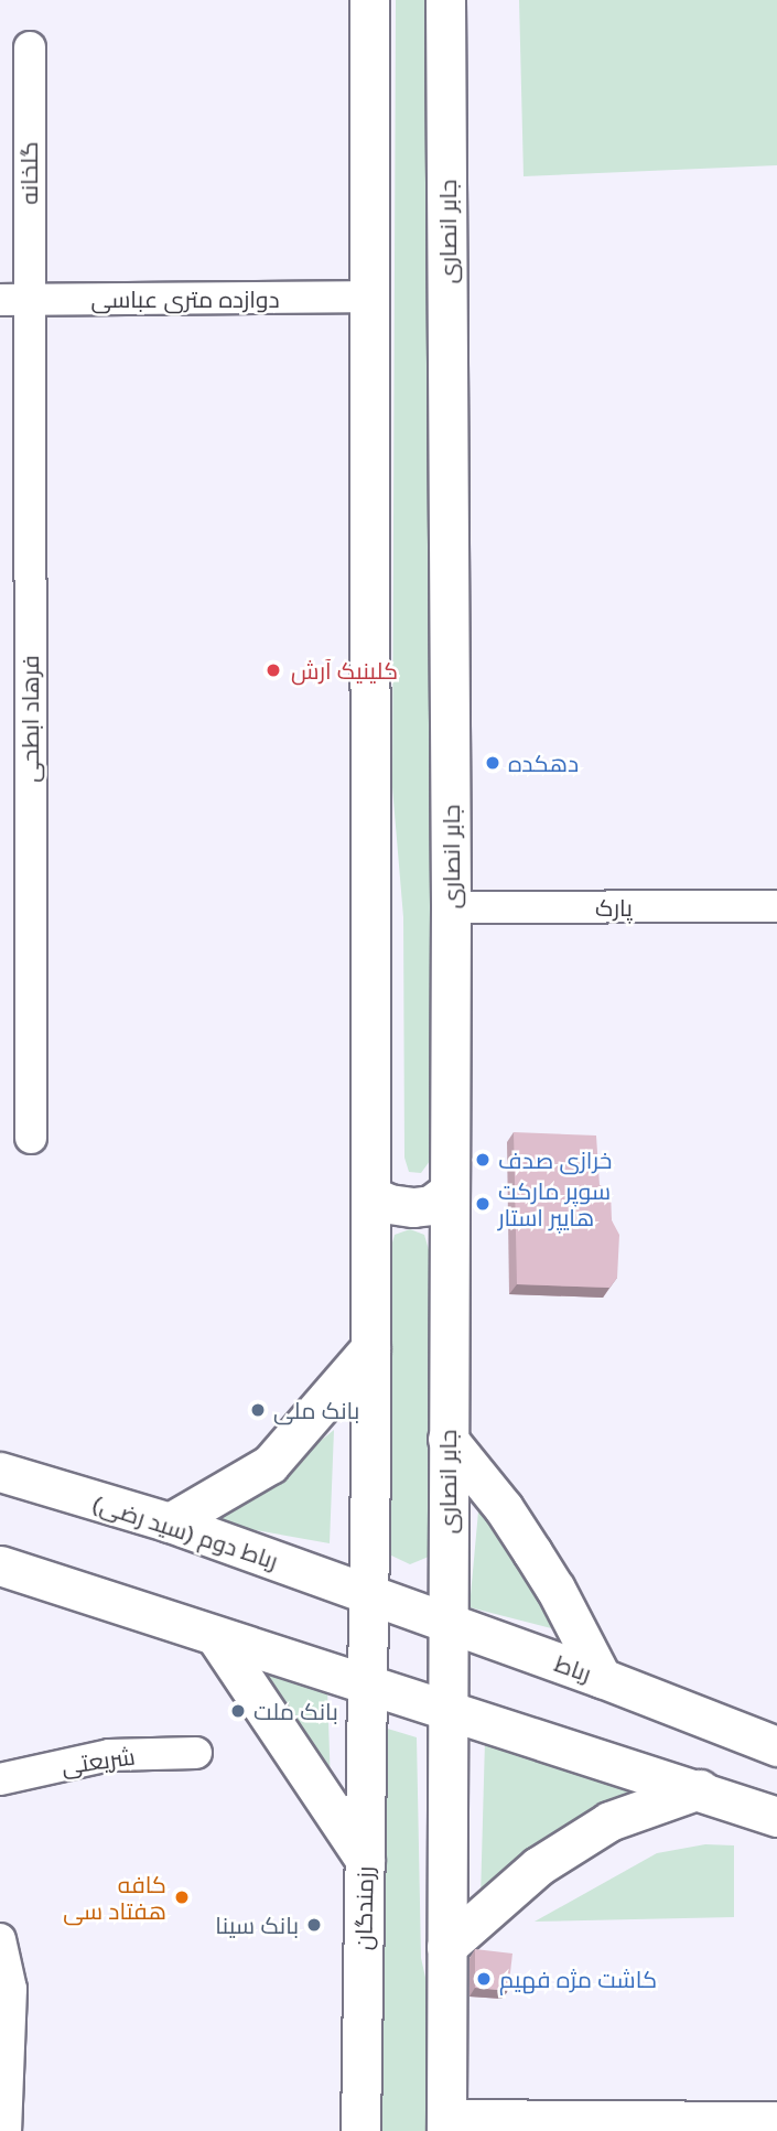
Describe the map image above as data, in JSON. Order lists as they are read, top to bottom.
{
  "streets": {
    "main road": [
      "جابر انصاری",
      "رباط دوم (سید رضی)",
      "رباط",
      "رزمندگان"
    ],
    "street": [
      "گلخانه",
      "دوازده متری عباسی",
      "فرهاد ابطحی",
      "پارک",
      "شریعتی"
    ]
  },
  "crossings": [
    ["گلخانه", "دوازده متری عباسی"],
    ["گلخانه", "فرهاد ابطحی"],
    ["جابر انصاری", "پارک"],
    ["جابر انصاری", "رباط"],
    ["دوازده متری عباسی", "فرهاد ابطحی"],
    ["رباط دوم (سید رضی)", "رباط"]
  ],
  "places": [
    "کلینیک آرش",
    "دهکده",
    "خرازی صدف",
    "سوپر مارکت هایپر استار",
    "بانک ملی",
    "بانک ملت",
    "کافه هفتاد سی",
    "بانک سینا",
    "کاشت مژه فهیم"
  ]
}
